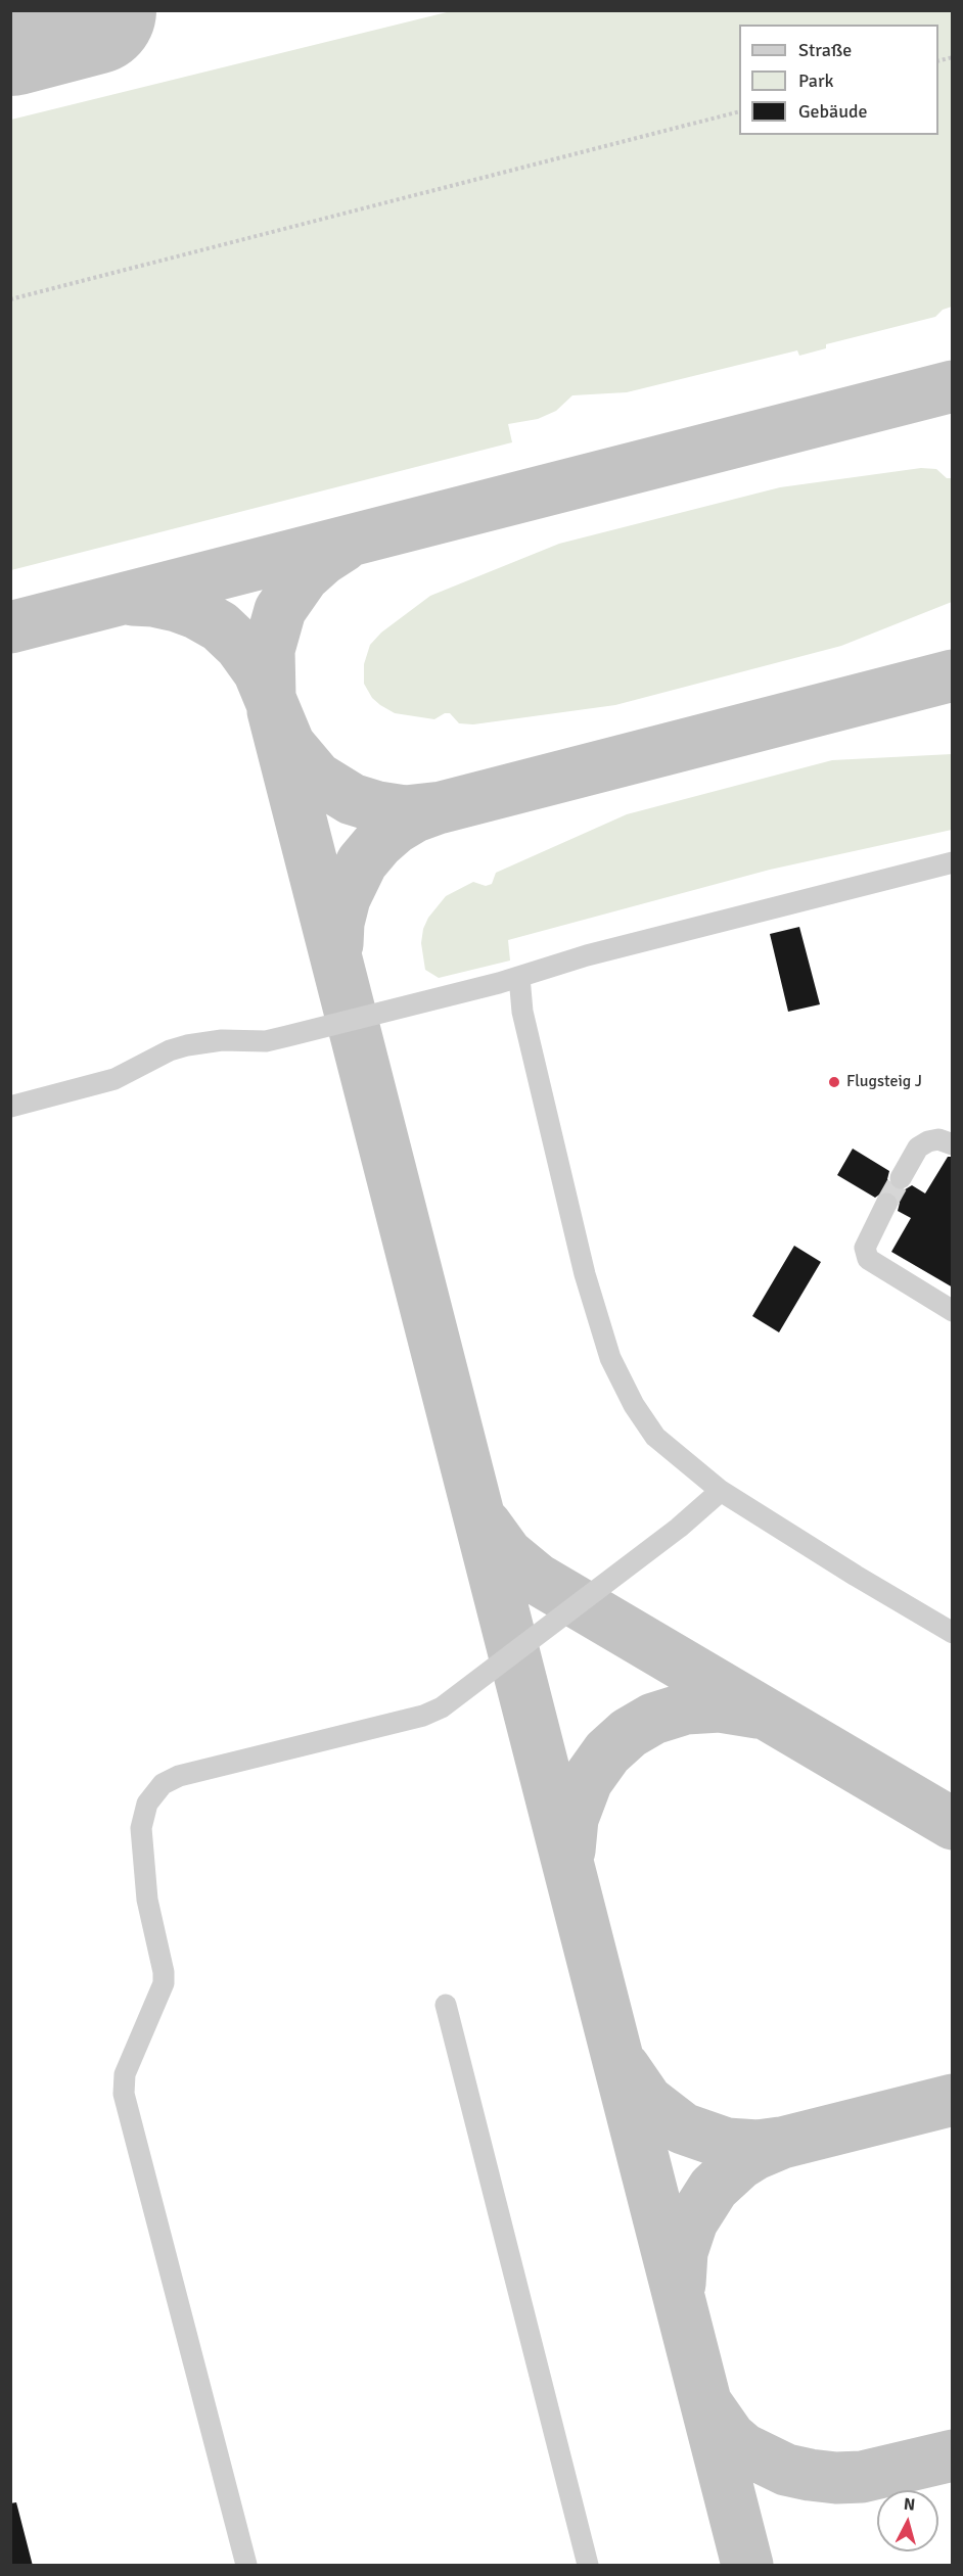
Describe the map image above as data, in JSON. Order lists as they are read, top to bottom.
{
  "places": ["Flugsteig J"],
  "legend": ["Straße", "Park", "Gebäude"],
  "north": "top"
}
